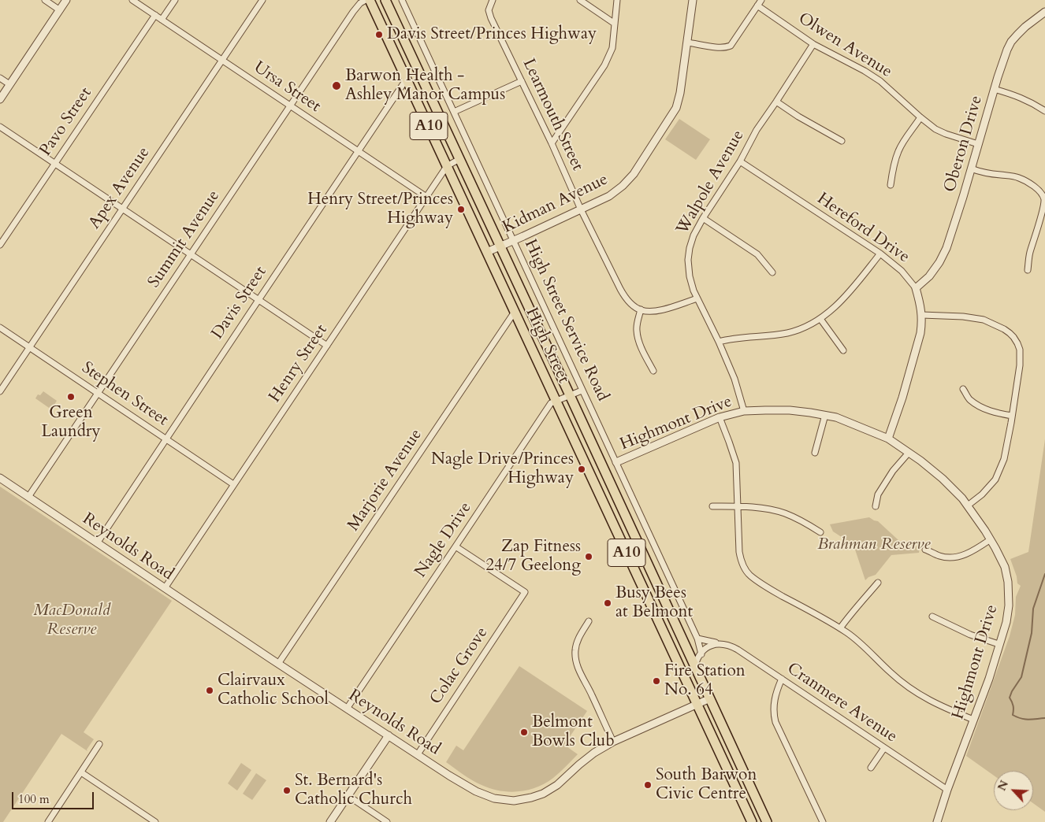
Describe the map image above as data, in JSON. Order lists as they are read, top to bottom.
{
  "streets": {
    "highway": ["A10", "High Street"],
    "street": [
      "Olwen Avenue",
      "Ursa Street",
      "Learmouth Street",
      "Pavo Street",
      "Oberon Drive",
      "Walpole Avenue",
      "Apex Avenue",
      "Kidman Avenue",
      "Hereford Drive",
      "Summit Avenue",
      "Davis Street",
      "High Street Service Road",
      "Henry Street",
      "Stephen Street",
      "Highmont Drive",
      "Marjorie Avenue",
      "Nagle Drive",
      "Reynolds Road",
      "Colac Grove",
      "Cranmere Avenue"
    ]
  },
  "crossings": [
    ["Olwen Avenue", "Oberon Drive"],
    ["Olwen Avenue", "Walpole Avenue"],
    ["Ursa Street", "Pavo Street"],
    ["Ursa Street", "Apex Avenue"],
    ["Ursa Street", "Summit Avenue"],
    ["Ursa Street", "Davis Street"],
    ["Ursa Street", "Henry Street"],
    ["Learmouth Street", "Kidman Avenue"],
    ["A10", "High Street"],
    ["A10", "Reynolds Road"],
    ["Oberon Drive", "Hereford Drive"],
    ["Walpole Avenue", "Hereford Drive"],
    ["Walpole Avenue", "Highmont Drive"],
    ["Apex Avenue", "Stephen Street"],
    ["Kidman Avenue", "High Street Service Road"],
    ["Kidman Avenue", "High Street"],
    ["Hereford Drive", "Highmont Drive"],
    ["Summit Avenue", "Stephen Street"],
    ["Summit Avenue", "Reynolds Road"],
    ["Davis Street", "High Street"],
    ["Davis Street", "Stephen Street"],
    ["Davis Street", "Reynolds Road"],
    ["High Street Service Road", "High Street"],
    ["High Street Service Road", "Highmont Drive"],
    ["High Street Service Road", "Cranmere Avenue"],
    ["High Street", "Henry Street"],
    ["High Street", "Marjorie Avenue"],
    ["High Street", "Nagle Drive"],
    ["High Street", "Reynolds Road"],
    ["Henry Street", "Stephen Street"],
    ["Henry Street", "Reynolds Road"],
    ["Highmont Drive", "Cranmere Avenue"],
    ["Marjorie Avenue", "Reynolds Road"],
    ["Nagle Drive", "Reynolds Road"],
    ["Nagle Drive", "Colac Grove"],
    ["Reynolds Road", "Colac Grove"]
  ],
  "parks": ["Brahman Reserve", "MacDonald Reserve"],
  "places": [
    "Davis Street/Princes Highway",
    "Barwon Health - Ashley Manor Campus",
    "Henry Street/Princes Highway",
    "Green Laundry",
    "Nagle Drive/Princes Highway",
    "Zap Fitness 24/7 Geelong",
    "Busy Bees at Belmont",
    "Fire Station No. 64",
    "Clairvaux Catholic School",
    "Belmont Bowls Club",
    "South Barwon Civic Centre",
    "St. Bernard's Catholic Church"
  ],
  "scale_bar": "100 m",
  "north": "top left"
}
